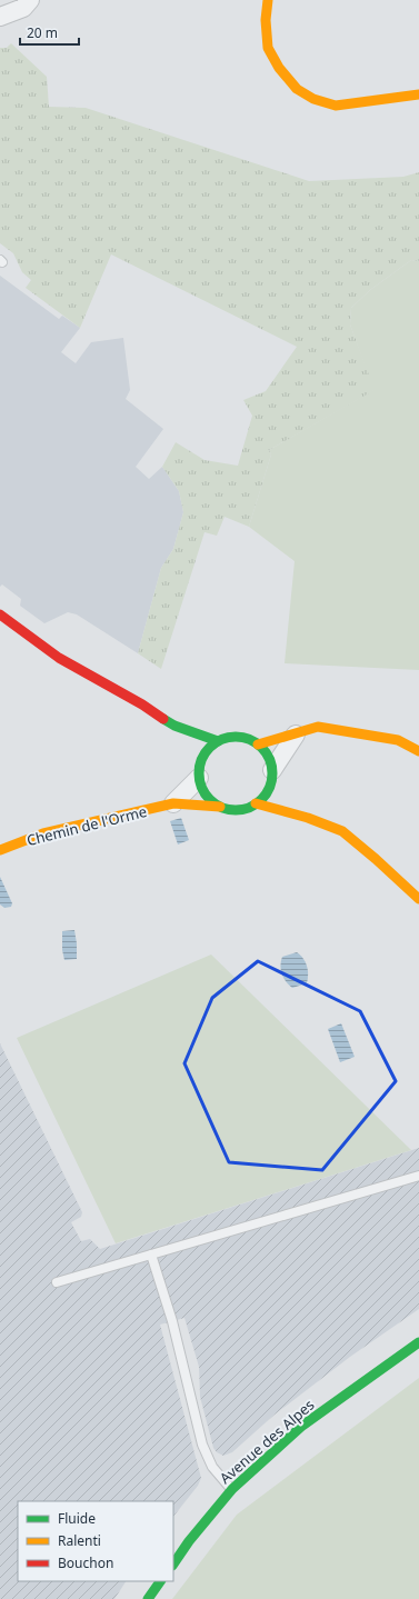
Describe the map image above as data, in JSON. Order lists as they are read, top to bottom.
{
  "streets": {
    "street": ["Chemin de l'Orme", "Avenue des Alpes"]
  },
  "legend": ["Fluide", "Ralenti", "Bouchon"],
  "scale_bar": "20 m"
}
